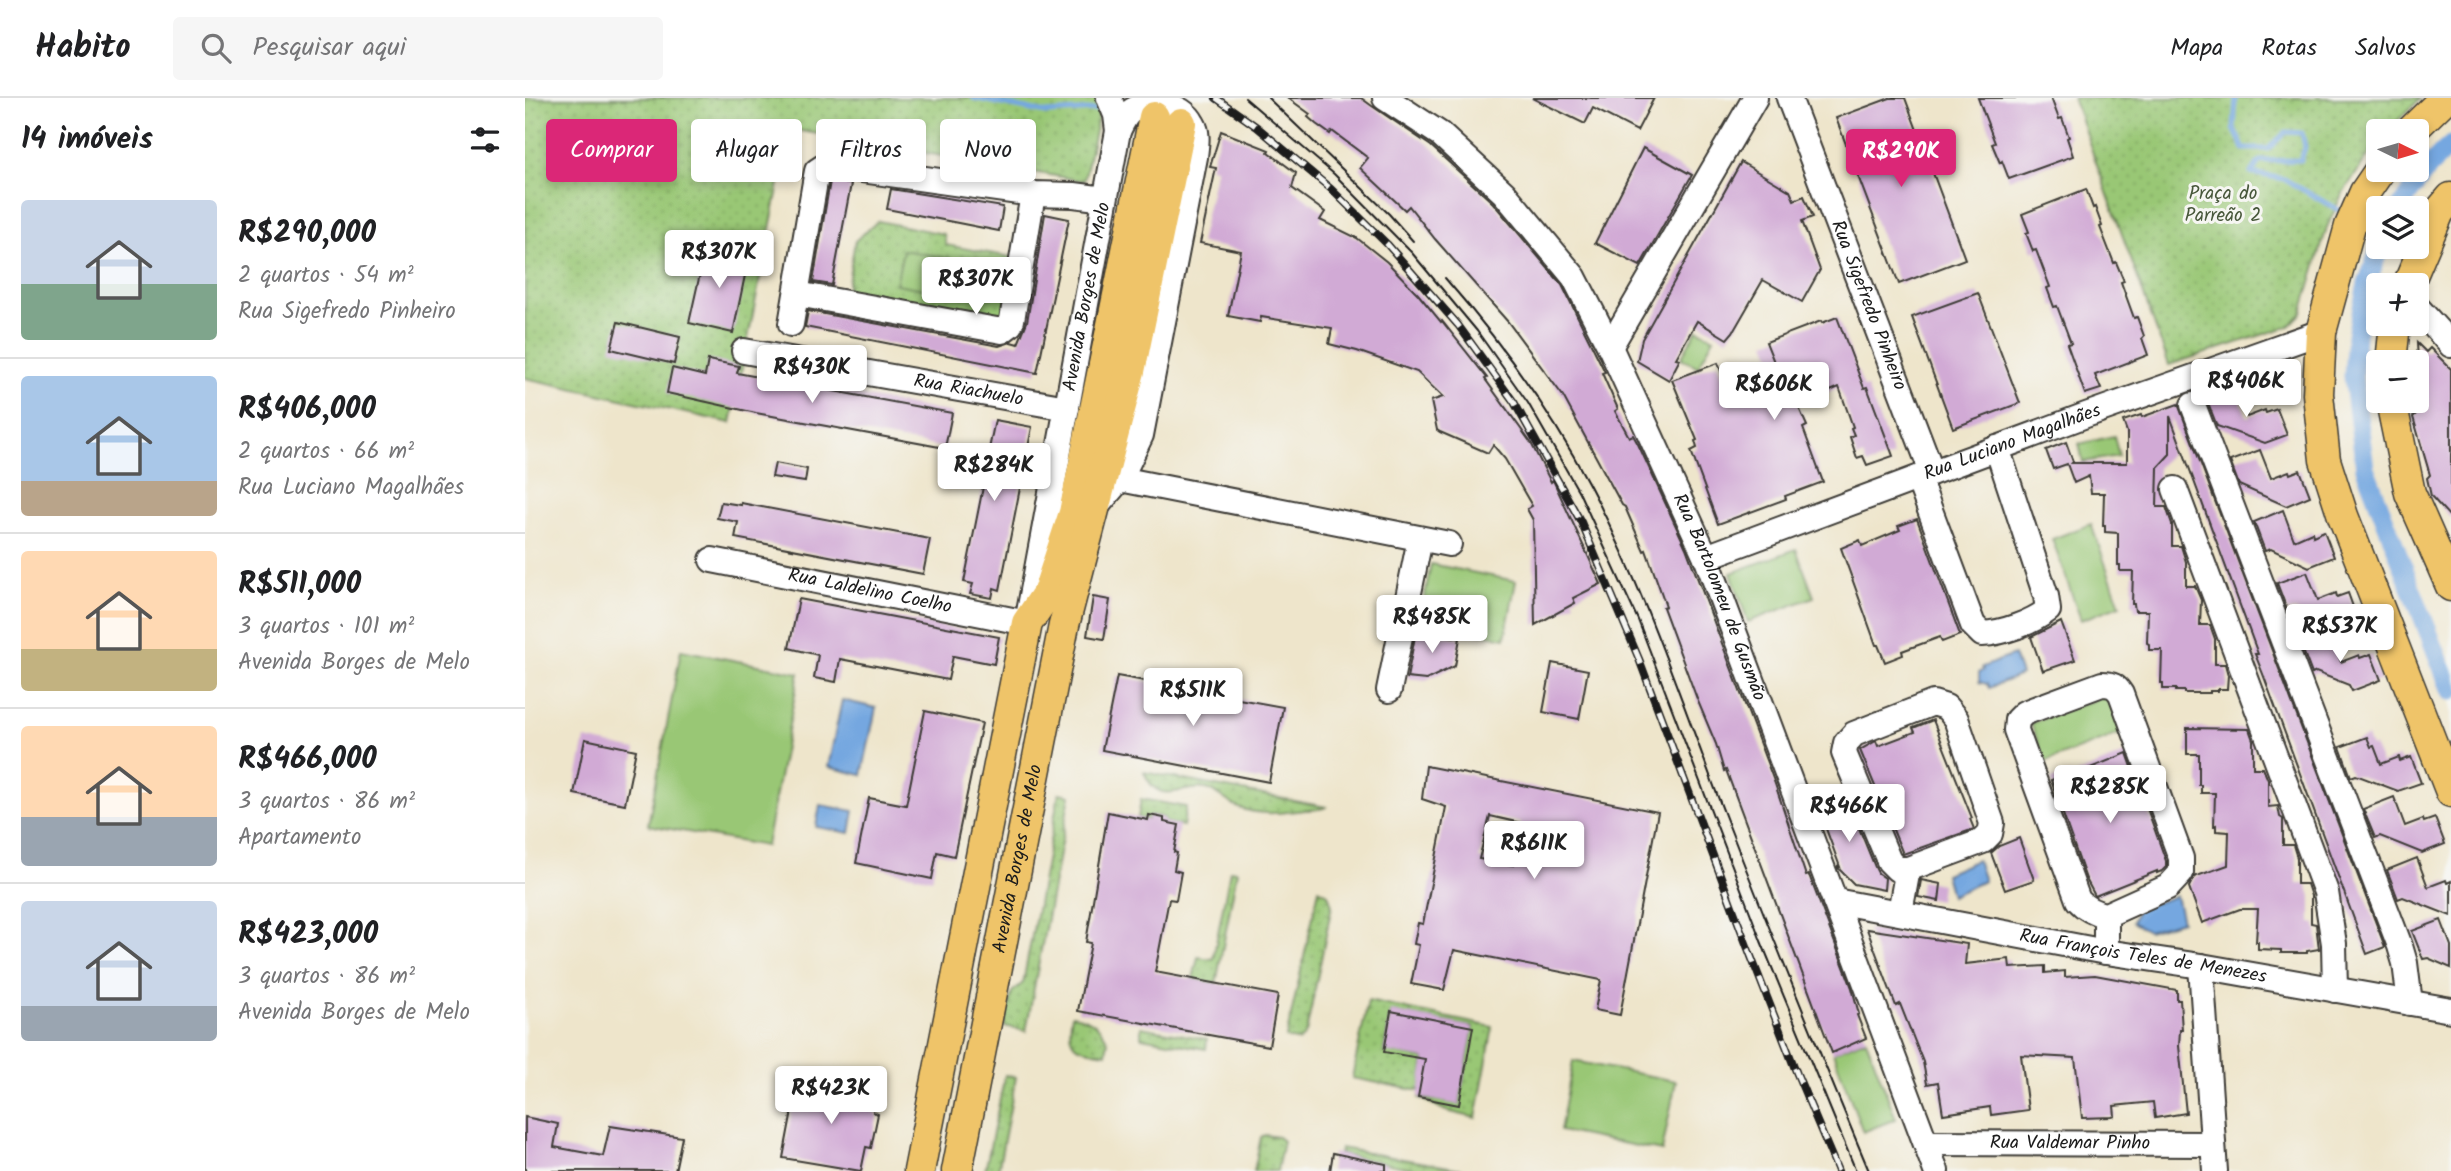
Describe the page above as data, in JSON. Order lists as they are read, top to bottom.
{
  "streets": {
    "main road": ["Avenida Borges de Melo"],
    "street": [
      "Rua Sigefredo Pinheiro",
      "Rua Riachuelo",
      "Rua Luciano Magalhães",
      "Rua Laldelino Coelho",
      "Rua Bartolomeu de Gusmão",
      "Rua François Teles de Menezes",
      "Rua Valdemar Pinho"
    ]
  },
  "crossings": [
    ["Avenida Borges de Melo", "Rua Riachuelo"],
    ["Avenida Borges de Melo", "Rua Laldelino Coelho"],
    ["Rua Sigefredo Pinheiro", "Rua Luciano Magalhães"],
    ["Rua Luciano Magalhães", "Rua Bartolomeu de Gusmão"],
    ["Rua Bartolomeu de Gusmão", "Rua François Teles de Menezes"],
    ["Rua Bartolomeu de Gusmão", "Rua Valdemar Pinho"]
  ],
  "parks": ["Praça do Parreão 2"],
  "north": "right",
  "page": {
    "header": "Habito",
    "search": "Pesquisar aqui",
    "nav": ["Mapa", "Rotas", "Salvos"],
    "heading": "14 imóveis",
    "map_buttons": ["+", "−"],
    "chip": [
      "Comprar",
      "Alugar",
      "Filtros",
      "Novo"
    ],
    "price": [
      "R$290K",
      "R$307K",
      "R$307K",
      "R$430K",
      "R$406K",
      "R$606K",
      "R$284K",
      "R$485K",
      "R$537K",
      "R$511K",
      "R$285K",
      "R$466K",
      "R$611K",
      "R$423K"
    ],
    "list": [
      {
        "name": "R$290,000",
        "note": "2 quartos · 54 m² · Rua Sigefredo Pinheiro"
      },
      {
        "name": "R$406,000",
        "note": "2 quartos · 66 m² · Rua Luciano Magalhães"
      },
      {
        "name": "R$511,000",
        "note": "3 quartos · 101 m² · Avenida Borges de Melo"
      },
      {
        "name": "R$466,000",
        "note": "3 quartos · 86 m² · Apartamento"
      },
      {
        "name": "R$423,000",
        "note": "3 quartos · 86 m² · Avenida Borges de Melo"
      }
    ]
  }
}
